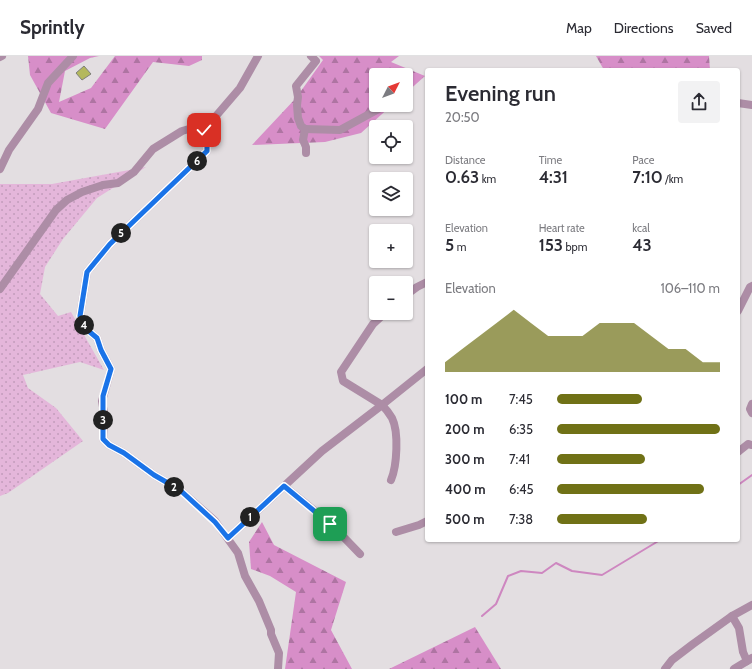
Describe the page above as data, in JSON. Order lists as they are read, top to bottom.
{
  "north": "top right",
  "page": {
    "header": "Sprintly",
    "nav": ["Map", "Directions", "Saved"],
    "map_buttons": ["+", "−"],
    "heading": ["Evening run", "20:50"],
    "stats": [
      ["Distance", "0.63 km"],
      ["Time", "4:31"],
      ["Pace", "7:10 /km"],
      ["Elevation", "5 m"],
      ["Heart rate", "153 bpm"],
      ["kcal", "43"]
    ],
    "pins": [
      "6",
      "5",
      "4",
      "3",
      "2",
      "1"
    ],
    "chart": ["Elevation", "106–110 m"],
    "list": [
      {
        "name": "100 m",
        "note": "7:45"
      },
      {
        "name": "200 m",
        "note": "6:35"
      },
      {
        "name": "300 m",
        "note": "7:41"
      },
      {
        "name": "400 m",
        "note": "6:45"
      },
      {
        "name": "500 m",
        "note": "7:38"
      }
    ]
  }
}
